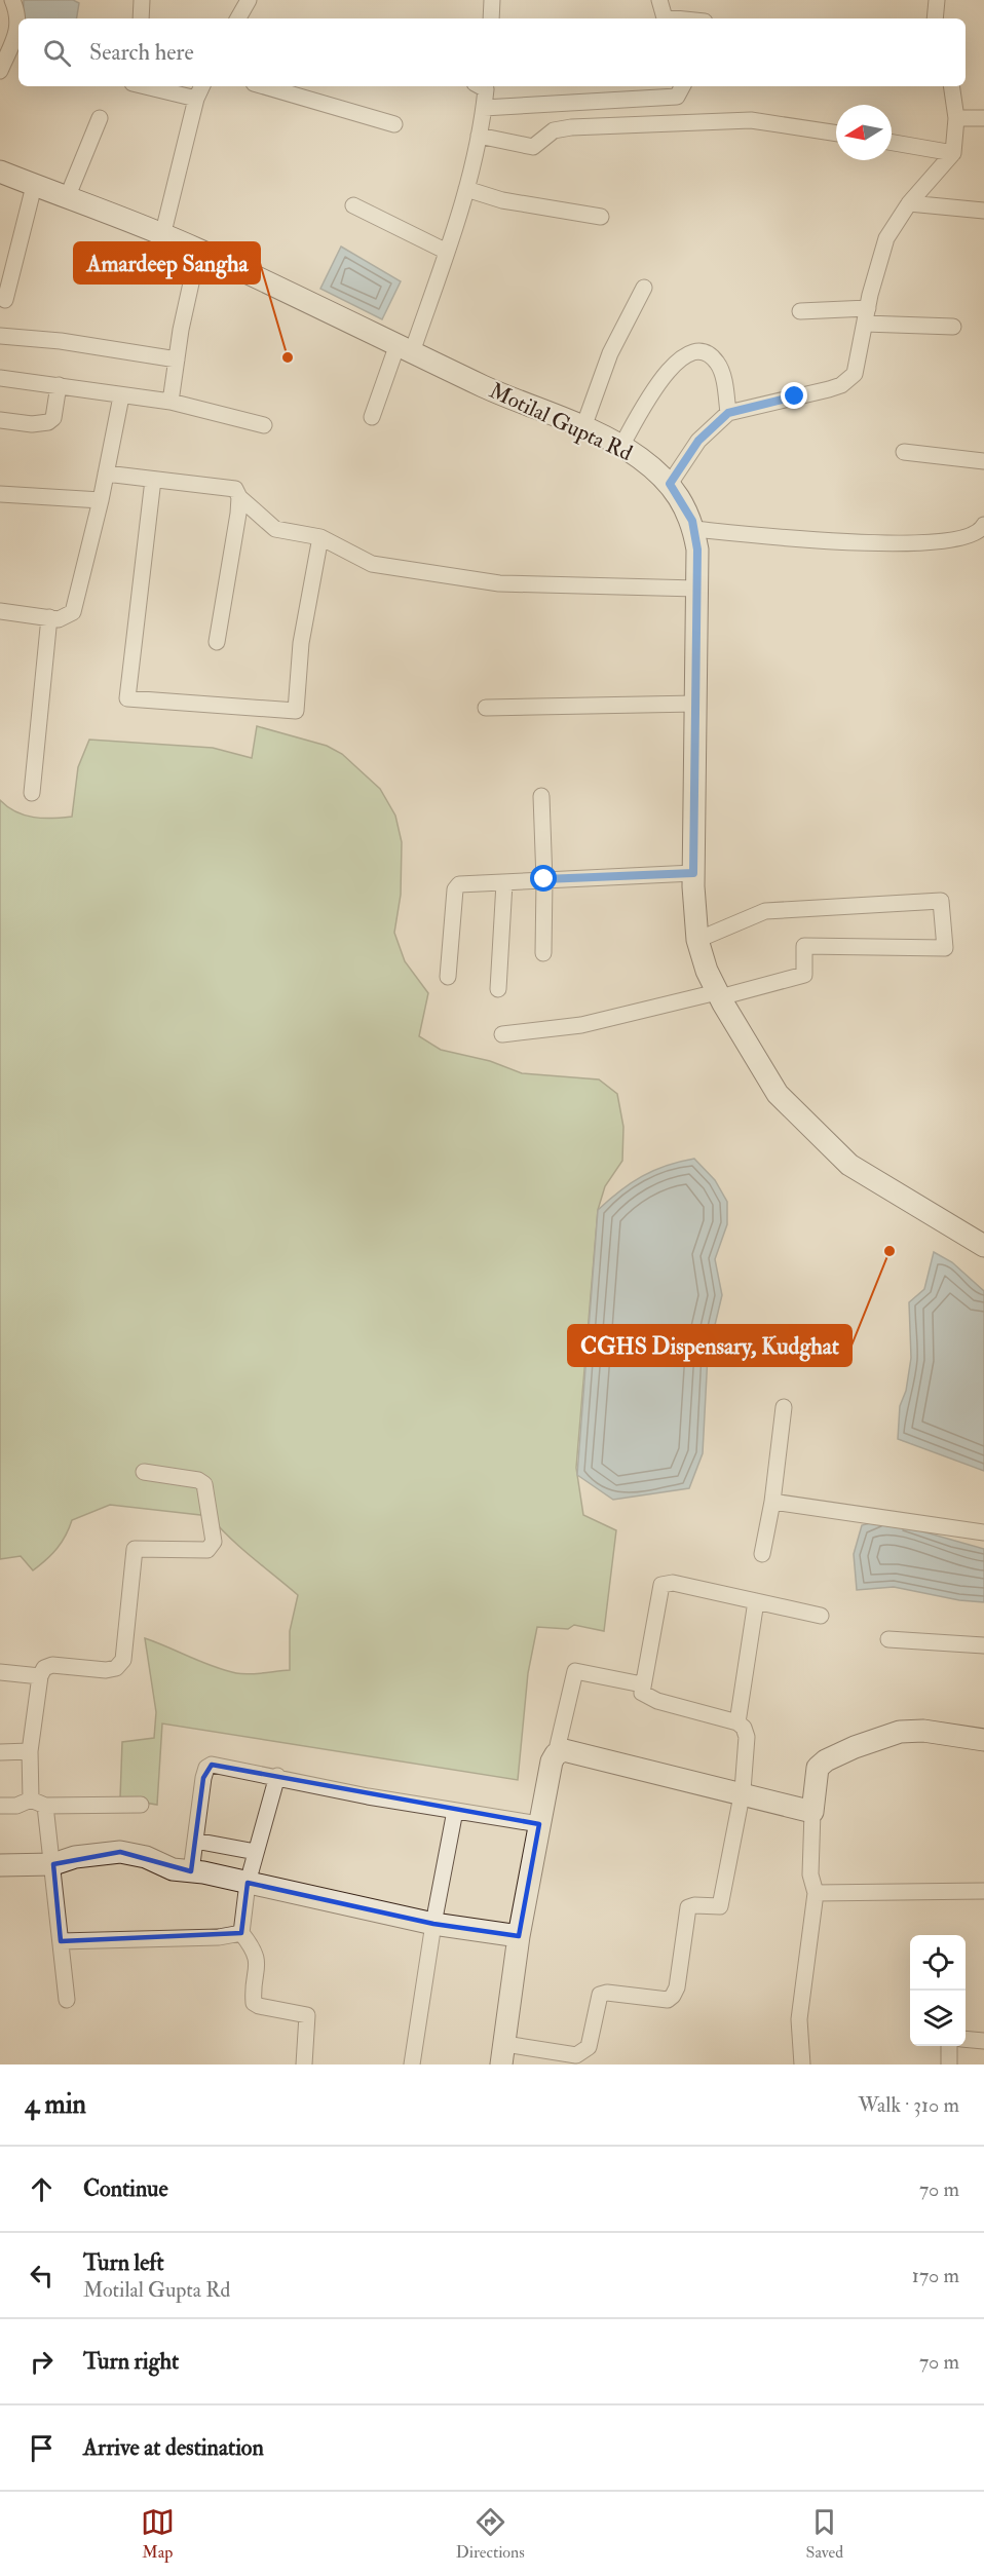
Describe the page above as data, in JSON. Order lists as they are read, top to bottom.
{
  "streets": {
    "street": ["Motilal Gupta Rd"]
  },
  "places": ["Amardeep Sangha", "CGHS Dispensary, Kudghat"],
  "north": "left",
  "page": {
    "search": "Search here",
    "heading": ["4 min", "Walk · 310 m"],
    "list": [
      ["Continue", "70 m"],
      ["Turn left", "Motilal Gupta Rd", "170 m"],
      ["Turn right", "70 m"],
      "Arrive at destination"
    ],
    "nav": ["Map", "Directions", "Saved"]
  }
}
